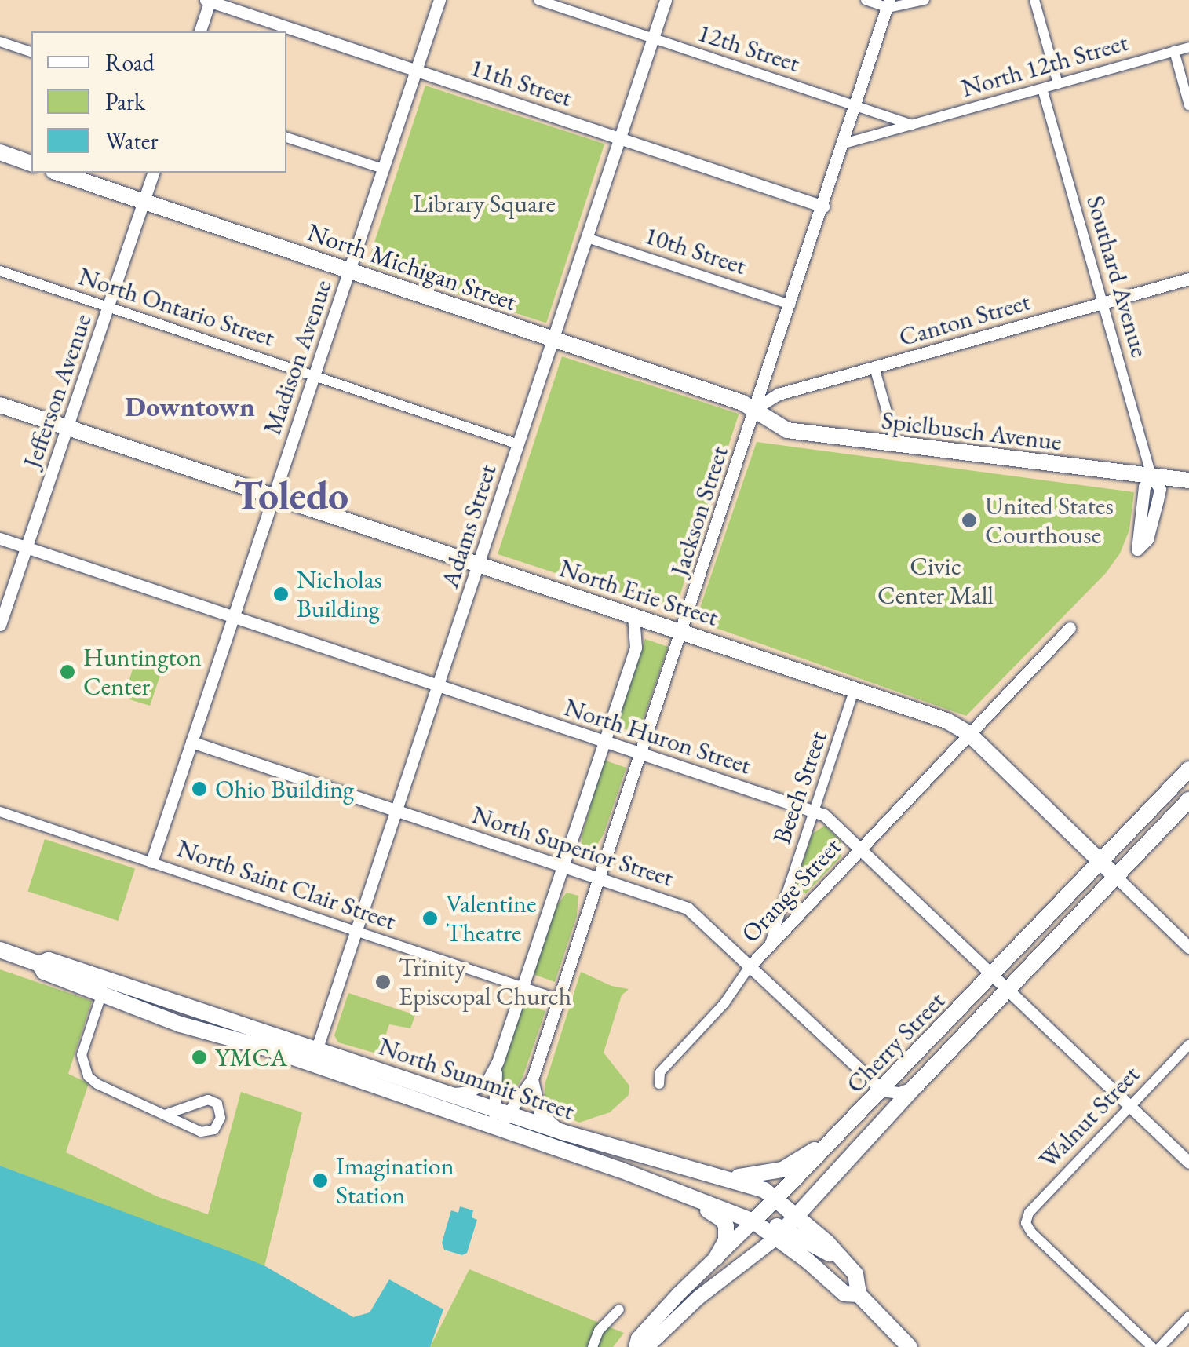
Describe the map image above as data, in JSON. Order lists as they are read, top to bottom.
{
  "streets": {
    "main road": [
      "North Michigan Street",
      "Spielbusch Avenue",
      "North Erie Street",
      "Cherry Street",
      "North Summit Street"
    ],
    "street": [
      "12th Street",
      "North 12th Street",
      "11th Street",
      "10th Street",
      "Southard Avenue",
      "North Ontario Street",
      "Canton Street",
      "Madison Avenue",
      "Jefferson Avenue",
      "Jackson Street",
      "Adams Street",
      "North Huron Street",
      "Beech Street",
      "North Superior Street",
      "North Saint Clair Street",
      "Orange Street",
      "Walnut Street"
    ]
  },
  "crossings": [
    ["12th Street", "Jackson Street"],
    ["12th Street", "Adams Street"],
    ["North 12th Street", "Southard Avenue"],
    ["North 12th Street", "Jackson Street"],
    ["11th Street", "Madison Avenue"],
    ["11th Street", "Jackson Street"],
    ["11th Street", "Adams Street"],
    ["10th Street", "Jackson Street"],
    ["10th Street", "Adams Street"],
    ["North Michigan Street", "Canton Street"],
    ["North Michigan Street", "Madison Avenue"],
    ["North Michigan Street", "Jefferson Avenue"],
    ["North Michigan Street", "Spielbusch Avenue"],
    ["North Michigan Street", "Jackson Street"],
    ["North Michigan Street", "Adams Street"],
    ["Southard Avenue", "Canton Street"],
    ["Southard Avenue", "Spielbusch Avenue"],
    ["North Ontario Street", "Madison Avenue"],
    ["North Ontario Street", "Jefferson Avenue"],
    ["North Ontario Street", "Adams Street"],
    ["Canton Street", "Spielbusch Avenue"],
    ["Canton Street", "Jackson Street"],
    ["Madison Avenue", "North Erie Street"],
    ["Madison Avenue", "North Huron Street"],
    ["Madison Avenue", "North Superior Street"],
    ["Madison Avenue", "North Saint Clair Street"],
    ["Jefferson Avenue", "North Erie Street"],
    ["Jefferson Avenue", "North Huron Street"],
    ["Spielbusch Avenue", "Jackson Street"],
    ["Jackson Street", "North Erie Street"],
    ["Jackson Street", "North Huron Street"],
    ["Jackson Street", "North Superior Street"],
    ["Jackson Street", "North Saint Clair Street"],
    ["Jackson Street", "North Summit Street"],
    ["Adams Street", "North Erie Street"],
    ["Adams Street", "North Huron Street"],
    ["Adams Street", "North Superior Street"],
    ["Adams Street", "North Saint Clair Street"],
    ["Adams Street", "North Summit Street"],
    ["North Erie Street", "Beech Street"],
    ["North Erie Street", "Orange Street"],
    ["North Erie Street", "Cherry Street"],
    ["North Huron Street", "Beech Street"],
    ["North Huron Street", "Orange Street"],
    ["North Huron Street", "Cherry Street"],
    ["North Huron Street", "Walnut Street"],
    ["Beech Street", "Orange Street"],
    ["North Superior Street", "Orange Street"],
    ["North Superior Street", "Cherry Street"],
    ["Cherry Street", "North Summit Street"]
  ],
  "districts": ["Downtown", "Toledo"],
  "parks": ["Library Square", "Civic Center Mall"],
  "places": [
    "United States Courthouse",
    "Nicholas Building",
    "Huntington Center",
    "Ohio Building",
    "Valentine Theatre",
    "Trinity Episcopal Church",
    "YMCA",
    "Imagination Station"
  ],
  "legend": ["Road", "Park", "Water"]
}
